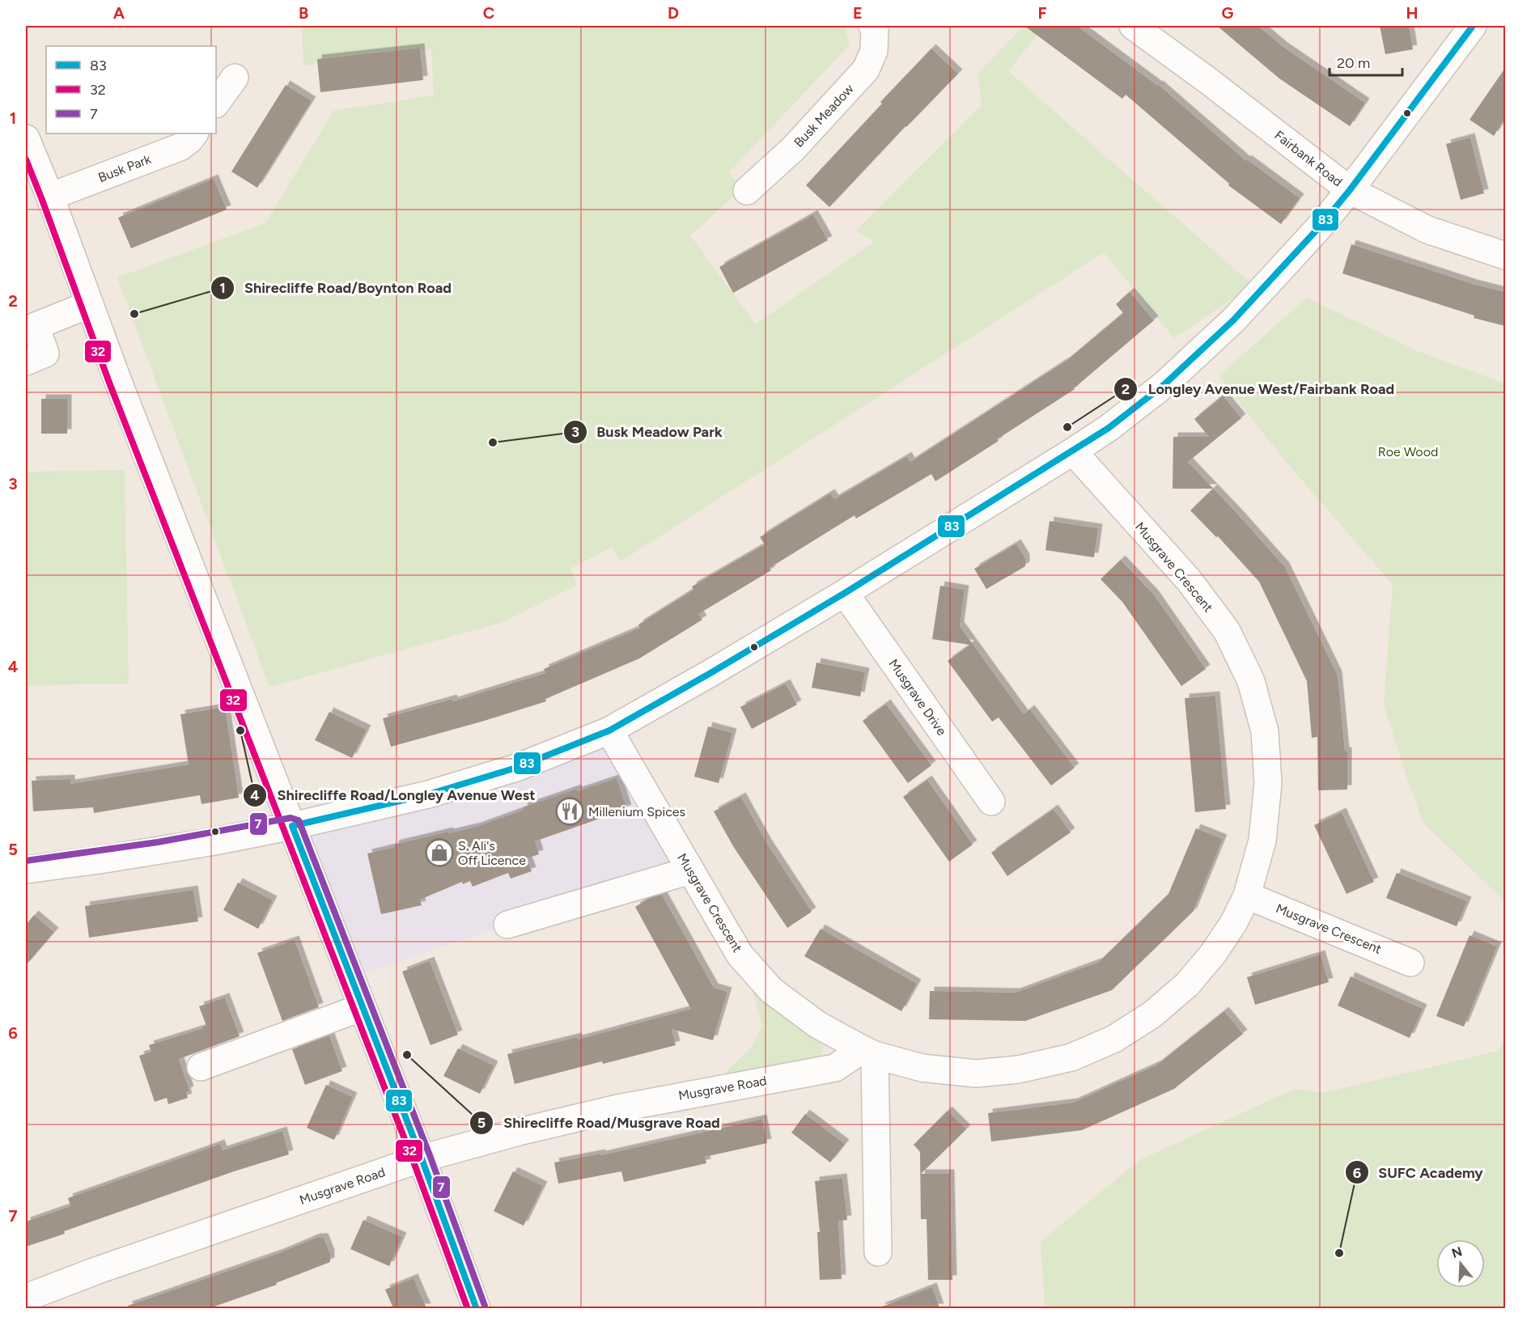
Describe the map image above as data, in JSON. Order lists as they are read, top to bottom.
{
  "streets": {
    "street": [
      "Busk Meadow",
      "Fairbank Road",
      "Busk Park",
      "Musgrave Crescent",
      "Musgrave Drive",
      "Musgrave Road"
    ]
  },
  "crossings": [
    ["Musgrave Crescent", "Musgrave Road"]
  ],
  "parks": ["Roe Wood"],
  "places": {
    "other": [
      "Shirecliffe Road/Boynton Road",
      "Longley Avenue West/Fairbank Road",
      "Busk Meadow Park",
      "Shirecliffe Road/Longley Avenue West",
      "Shirecliffe Road/Musgrave Road",
      "SUFC Academy"
    ],
    "restaurant": ["Millenium Spices"],
    "shop": ["S. Ali's Off Licence"]
  },
  "lines": ["transit line 83", "transit line 32", "transit line 7"],
  "legend": ["83", "32", "7"],
  "scale_bar": "20 m",
  "north": "top",
  "grid": {
    "columns": [
      "A",
      "B",
      "C",
      "D",
      "E",
      "F",
      "G",
      "H"
    ],
    "rows": [
      "1",
      "2",
      "3",
      "4",
      "5",
      "6",
      "7"
    ]
  }
}
